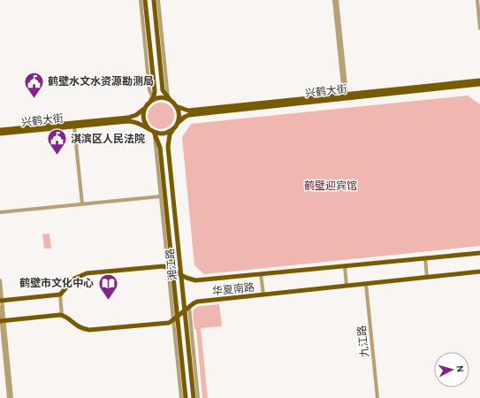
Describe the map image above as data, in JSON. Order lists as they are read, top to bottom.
{
  "streets": {
    "main road": ["兴鹤大街", "湘江路", "华夏南路"],
    "street": ["九江路"]
  },
  "crossings": [
    ["兴鹤大街", "湘江路"],
    ["湘江路", "华夏南路"],
    ["华夏南路", "九江路"]
  ],
  "parks": ["鹤壁迎宾馆"],
  "places": {
    "public building": ["鹤壁水文水资源勘测局", "淇滨区人民法院"],
    "library": ["鹤壁市文化中心"]
  },
  "north": "right"
}
